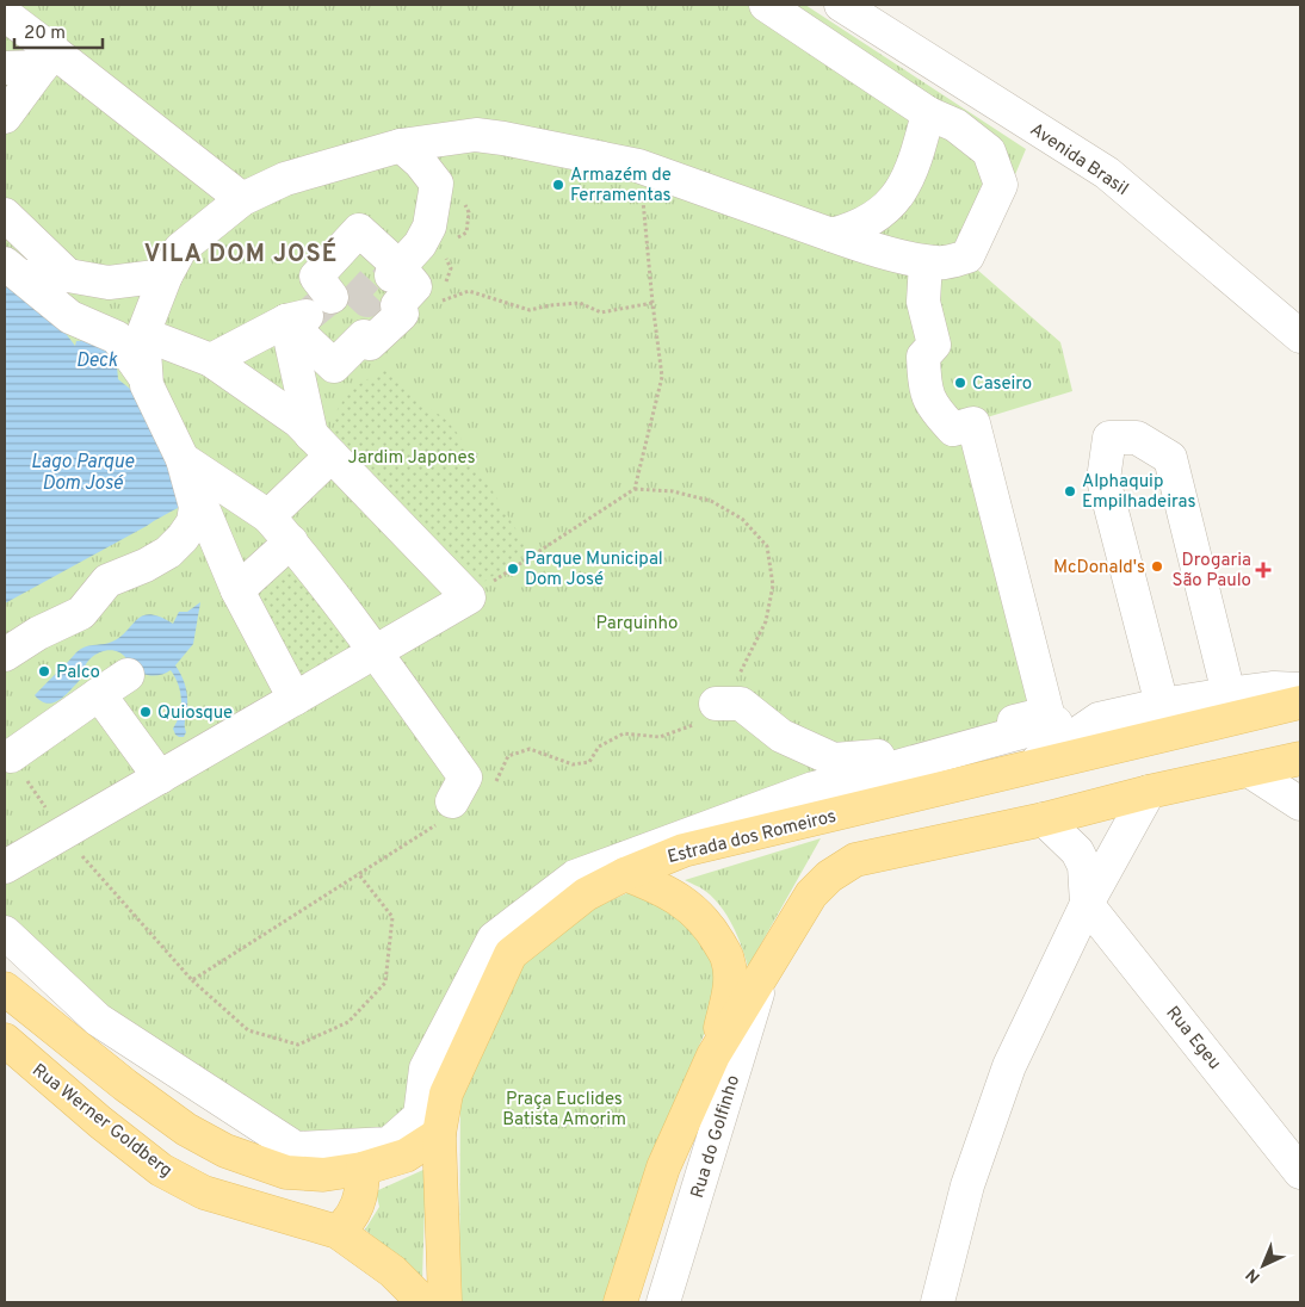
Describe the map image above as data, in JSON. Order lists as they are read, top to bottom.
{
  "streets": {
    "main road": ["Estrada dos Romeiros", "Rua Werner Goldberg"],
    "street": ["Avenida Brasil", "Rua Egeu", "Rua do Golfinho"]
  },
  "districts": ["VILA DOM JOSÉ"],
  "water": ["Deck", "Lago Parque Dom José"],
  "parks": ["Jardim Japones", "Parquinho", "Praça Euclides Batista Amorim"],
  "places": {
    "other": [
      "Armazém de Ferramentas",
      "Caseiro",
      "Alphaquip Empilhadeiras",
      "McDonald's",
      "Parque Municipal Dom José",
      "Palco",
      "Quiosque"
    ],
    "health": ["Drogaria São Paulo"]
  },
  "scale_bar": "20 m",
  "north": "bottom left"
}
